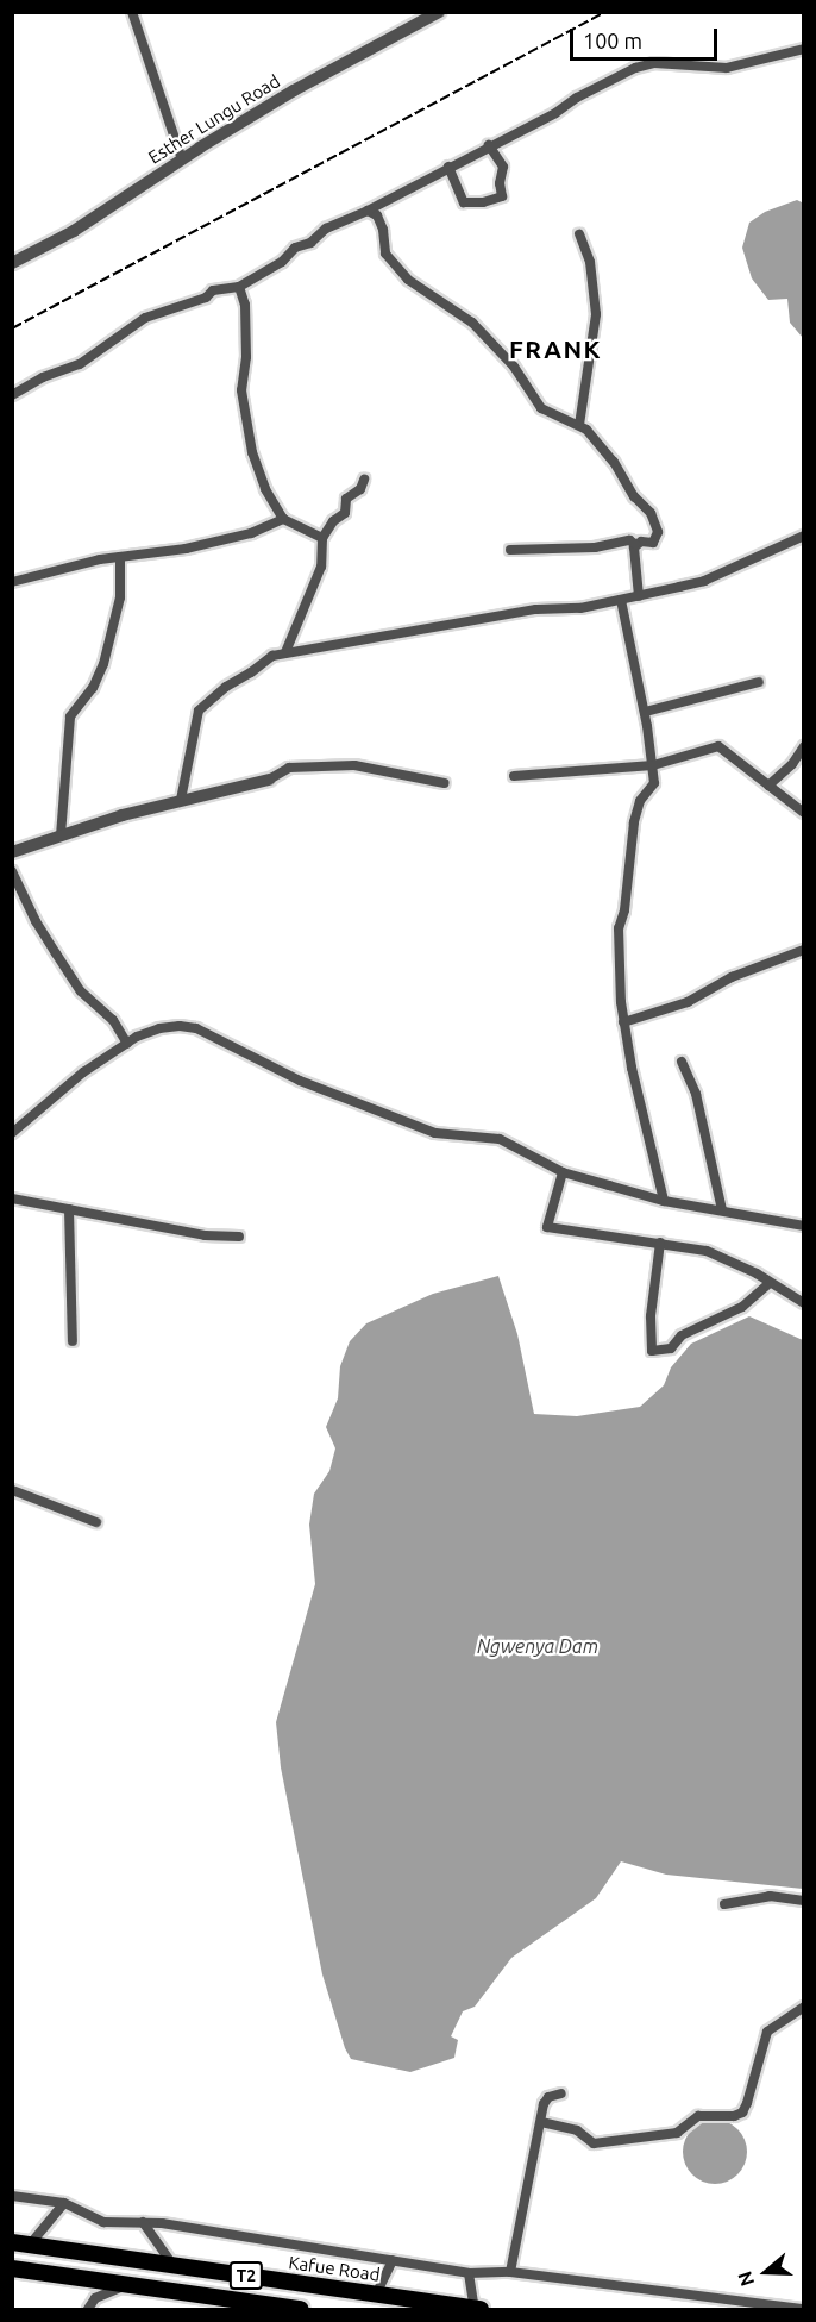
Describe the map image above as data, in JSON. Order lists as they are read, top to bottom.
{
  "streets": {
    "main road": ["Kafue Road", "T2"],
    "street": ["Esther Lungu Road"]
  },
  "districts": ["FRANK"],
  "water": ["Ngwenya Dam"],
  "scale_bar": "100 m",
  "north": "left"
}
